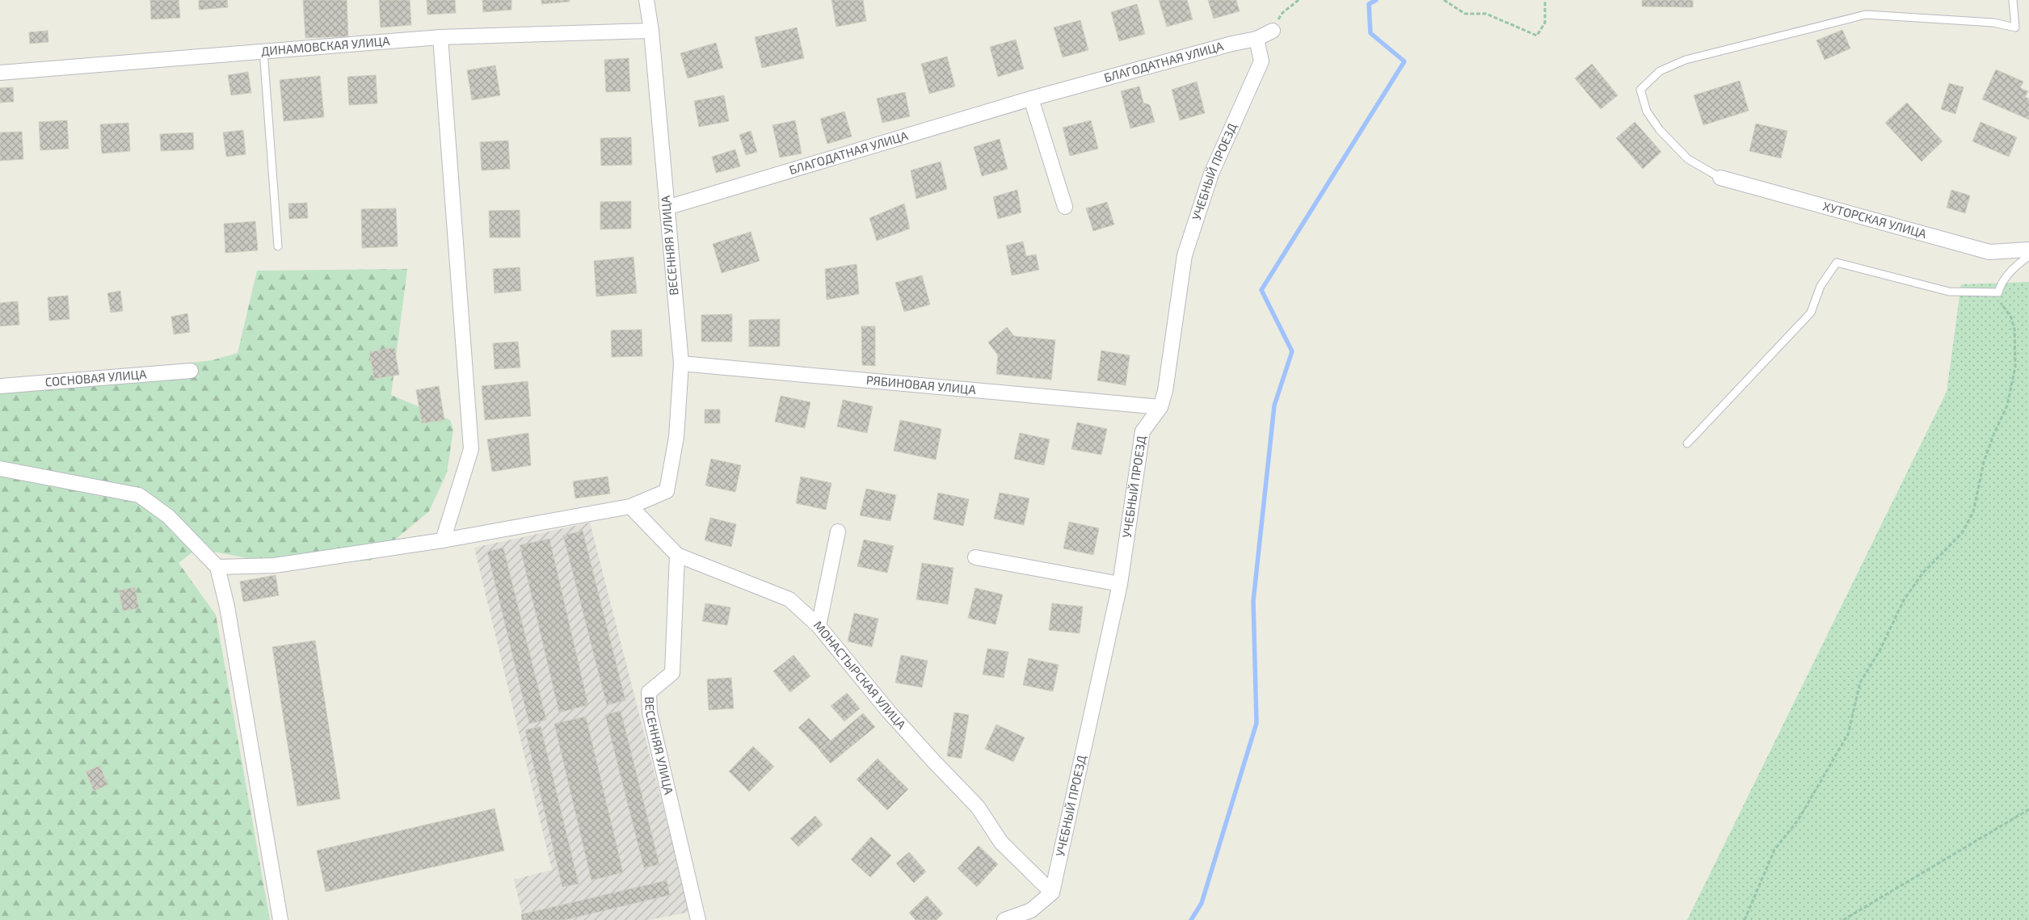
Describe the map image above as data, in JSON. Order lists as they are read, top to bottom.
{
  "streets": {
    "street": [
      "ДИНАМОВСКАЯ УЛИЦА",
      "БЛАГОДАТНАЯ УЛИЦА",
      "УЧЕБНЫЙ ПРОЕЗД",
      "ХУТОРСКАЯ УЛИЦА",
      "ВЕСЕННЯЯ УЛИЦА",
      "СОСНОВАЯ УЛИЦА",
      "РЯБИНОВАЯ УЛИЦА",
      "МОНАСТЫРСКАЯ УЛИЦА"
    ]
  },
  "crossings": [
    ["ДИНАМОВСКАЯ УЛИЦА", "ВЕСЕННЯЯ УЛИЦА"],
    ["БЛАГОДАТНАЯ УЛИЦА", "УЧЕБНЫЙ ПРОЕЗД"],
    ["БЛАГОДАТНАЯ УЛИЦА", "ВЕСЕННЯЯ УЛИЦА"],
    ["УЧЕБНЫЙ ПРОЕЗД", "РЯБИНОВАЯ УЛИЦА"],
    ["УЧЕБНЫЙ ПРОЕЗД", "МОНАСТЫРСКАЯ УЛИЦА"],
    ["ВЕСЕННЯЯ УЛИЦА", "РЯБИНОВАЯ УЛИЦА"],
    ["ВЕСЕННЯЯ УЛИЦА", "МОНАСТЫРСКАЯ УЛИЦА"]
  ]
}
